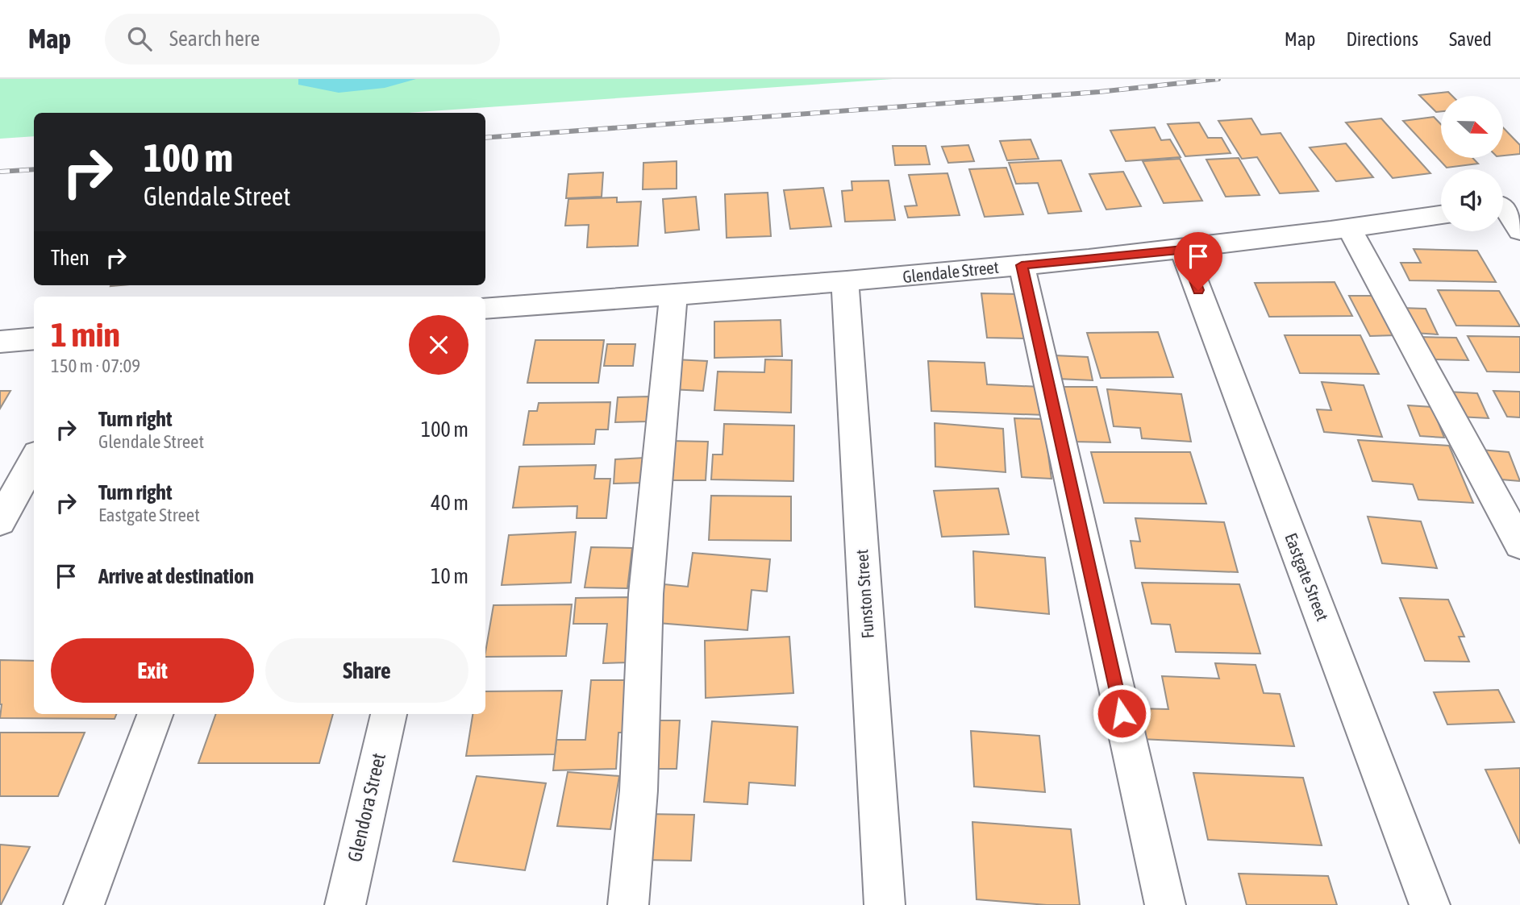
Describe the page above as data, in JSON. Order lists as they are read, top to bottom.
{
  "streets": {
    "street": [
      "Glendale Street",
      "Eastgate Street",
      "Funston Street",
      "Glendora Street"
    ]
  },
  "crossings": [
    ["Glendale Street", "Eastgate Street"],
    ["Glendale Street", "Funston Street"]
  ],
  "north": "right",
  "page": {
    "header": "Map",
    "search": "Search here",
    "nav": ["Map", "Directions", "Saved"],
    "turn": ["100 m", "Glendale Street"],
    "then": "Then",
    "heading": ["1 min", "150 m · 07:09"],
    "list": [
      {
        "name": "Turn right",
        "note": "Glendale Street",
        "value": "100 m"
      },
      {
        "name": "Turn right",
        "note": "Eastgate Street",
        "value": "40 m"
      },
      {
        "name": "Arrive at destination",
        "value": "10 m"
      }
    ],
    "buttons": ["Exit", "Share"]
  }
}
